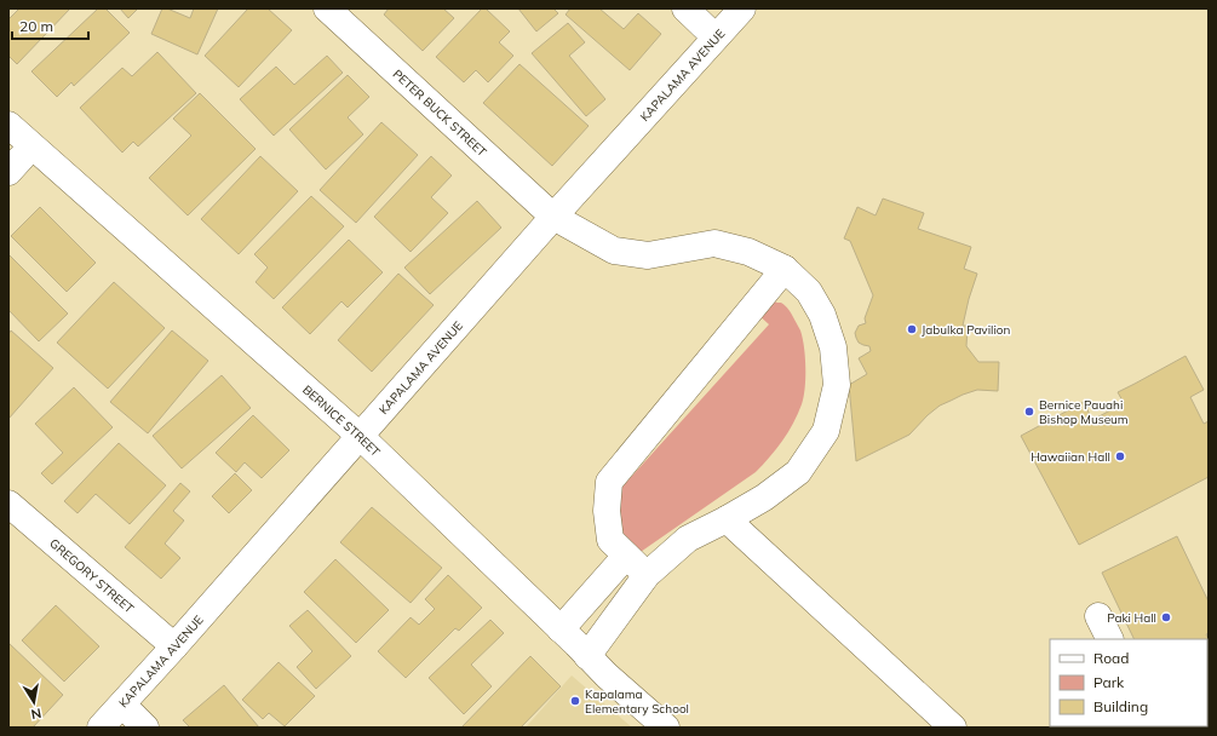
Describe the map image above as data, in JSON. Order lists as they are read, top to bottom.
{
  "streets": {
    "street": [
      "KAPALAMA AVENUE",
      "PETER BUCK STREET",
      "BERNICE STREET",
      "GREGORY STREET"
    ]
  },
  "crossings": [
    ["KAPALAMA AVENUE", "PETER BUCK STREET"],
    ["KAPALAMA AVENUE", "BERNICE STREET"],
    ["KAPALAMA AVENUE", "GREGORY STREET"],
    ["PETER BUCK STREET", "BERNICE STREET"]
  ],
  "places": [
    "Jabulka Pavilion",
    "Bernice Pauahi Bishop Museum",
    "Hawaiian Hall",
    "Paki Hall",
    "Kapalama Elementary School"
  ],
  "legend": ["Road", "Park", "Building"],
  "scale_bar": "20 m",
  "north": "bottom"
}
